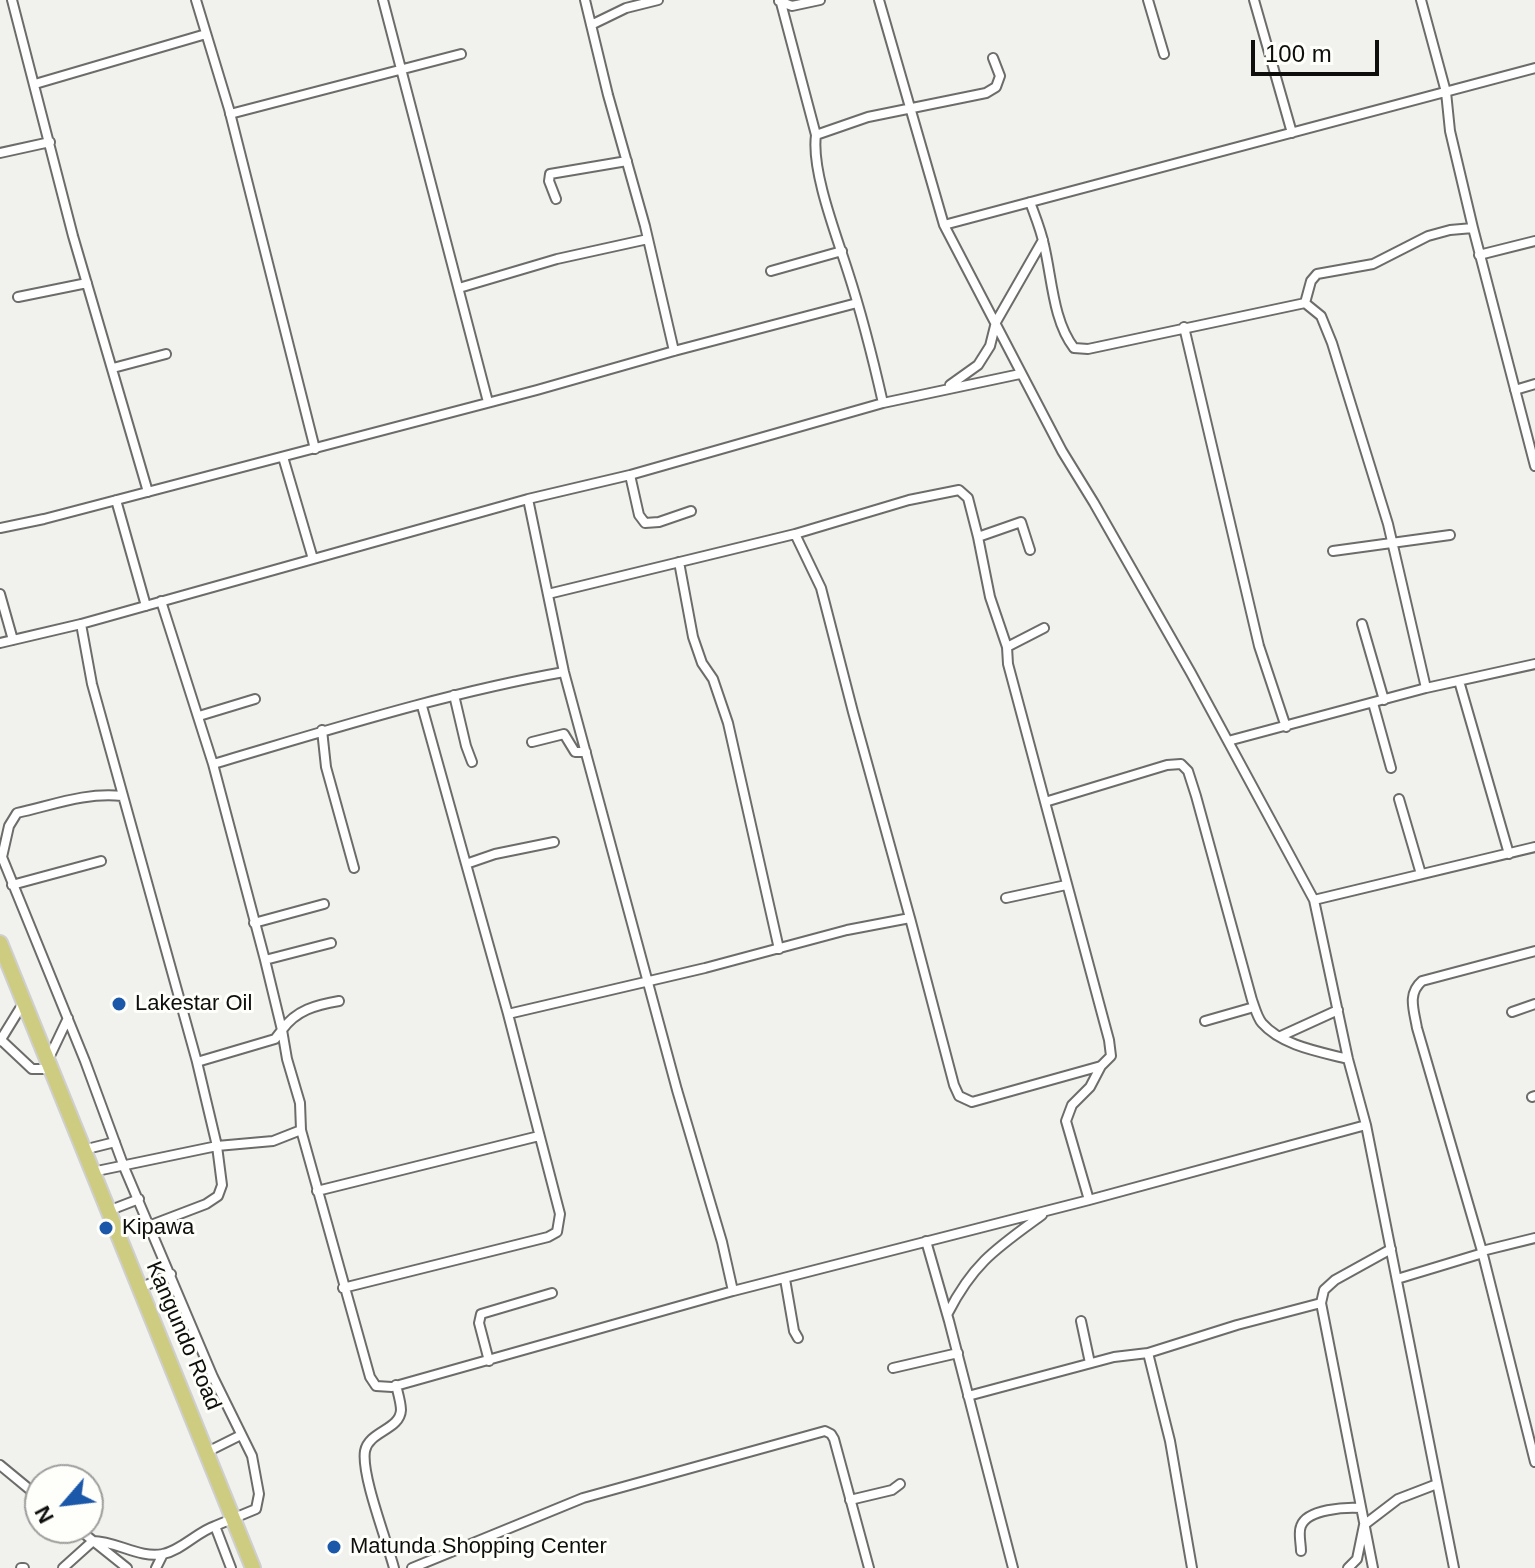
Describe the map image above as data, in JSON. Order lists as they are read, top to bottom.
{
  "streets": {
    "highway": ["Kangundo Road"]
  },
  "places": ["Lakestar Oil", "Kipawa", "Matunda Shopping Center"],
  "scale_bar": "100 m",
  "north": "bottom left"
}
